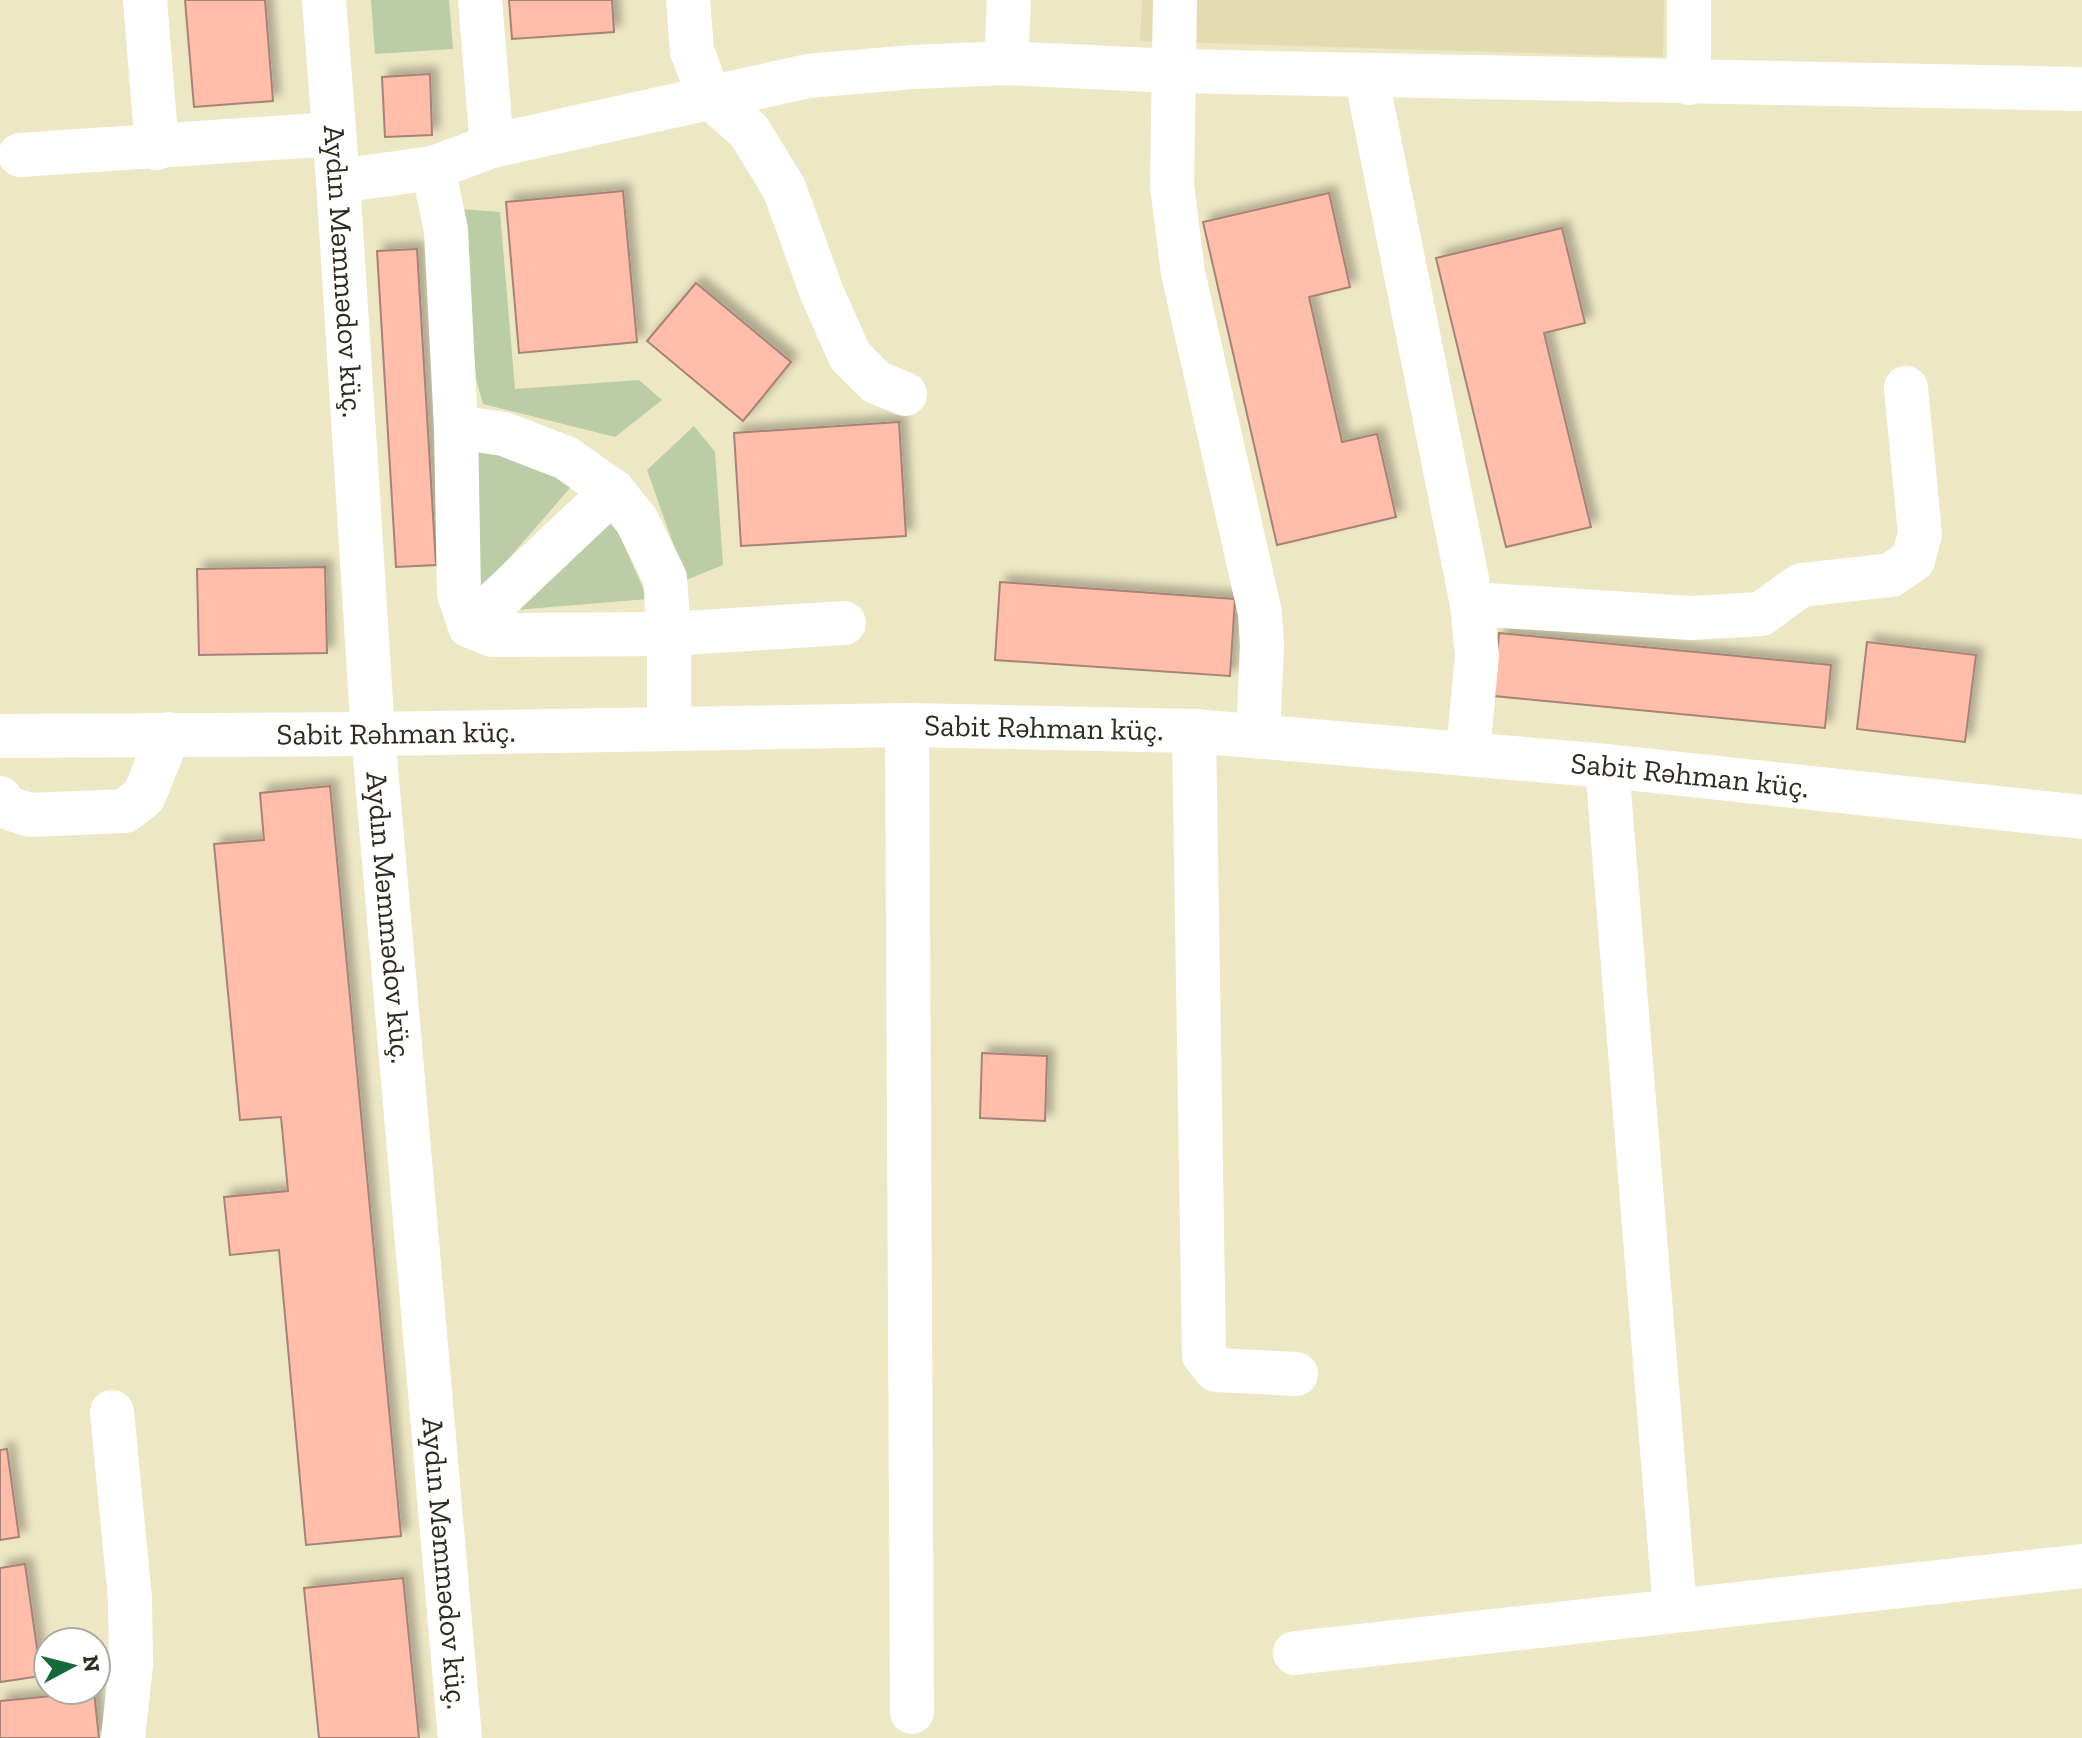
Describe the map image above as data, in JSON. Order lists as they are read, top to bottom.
{
  "streets": {
    "street": ["Aydın Məmmədov küç.", "Sabit Rəhman küç."]
  },
  "crossings": [
    ["Aydın Məmmədov küç.", "Sabit Rəhman küç."]
  ],
  "north": "right"
}
